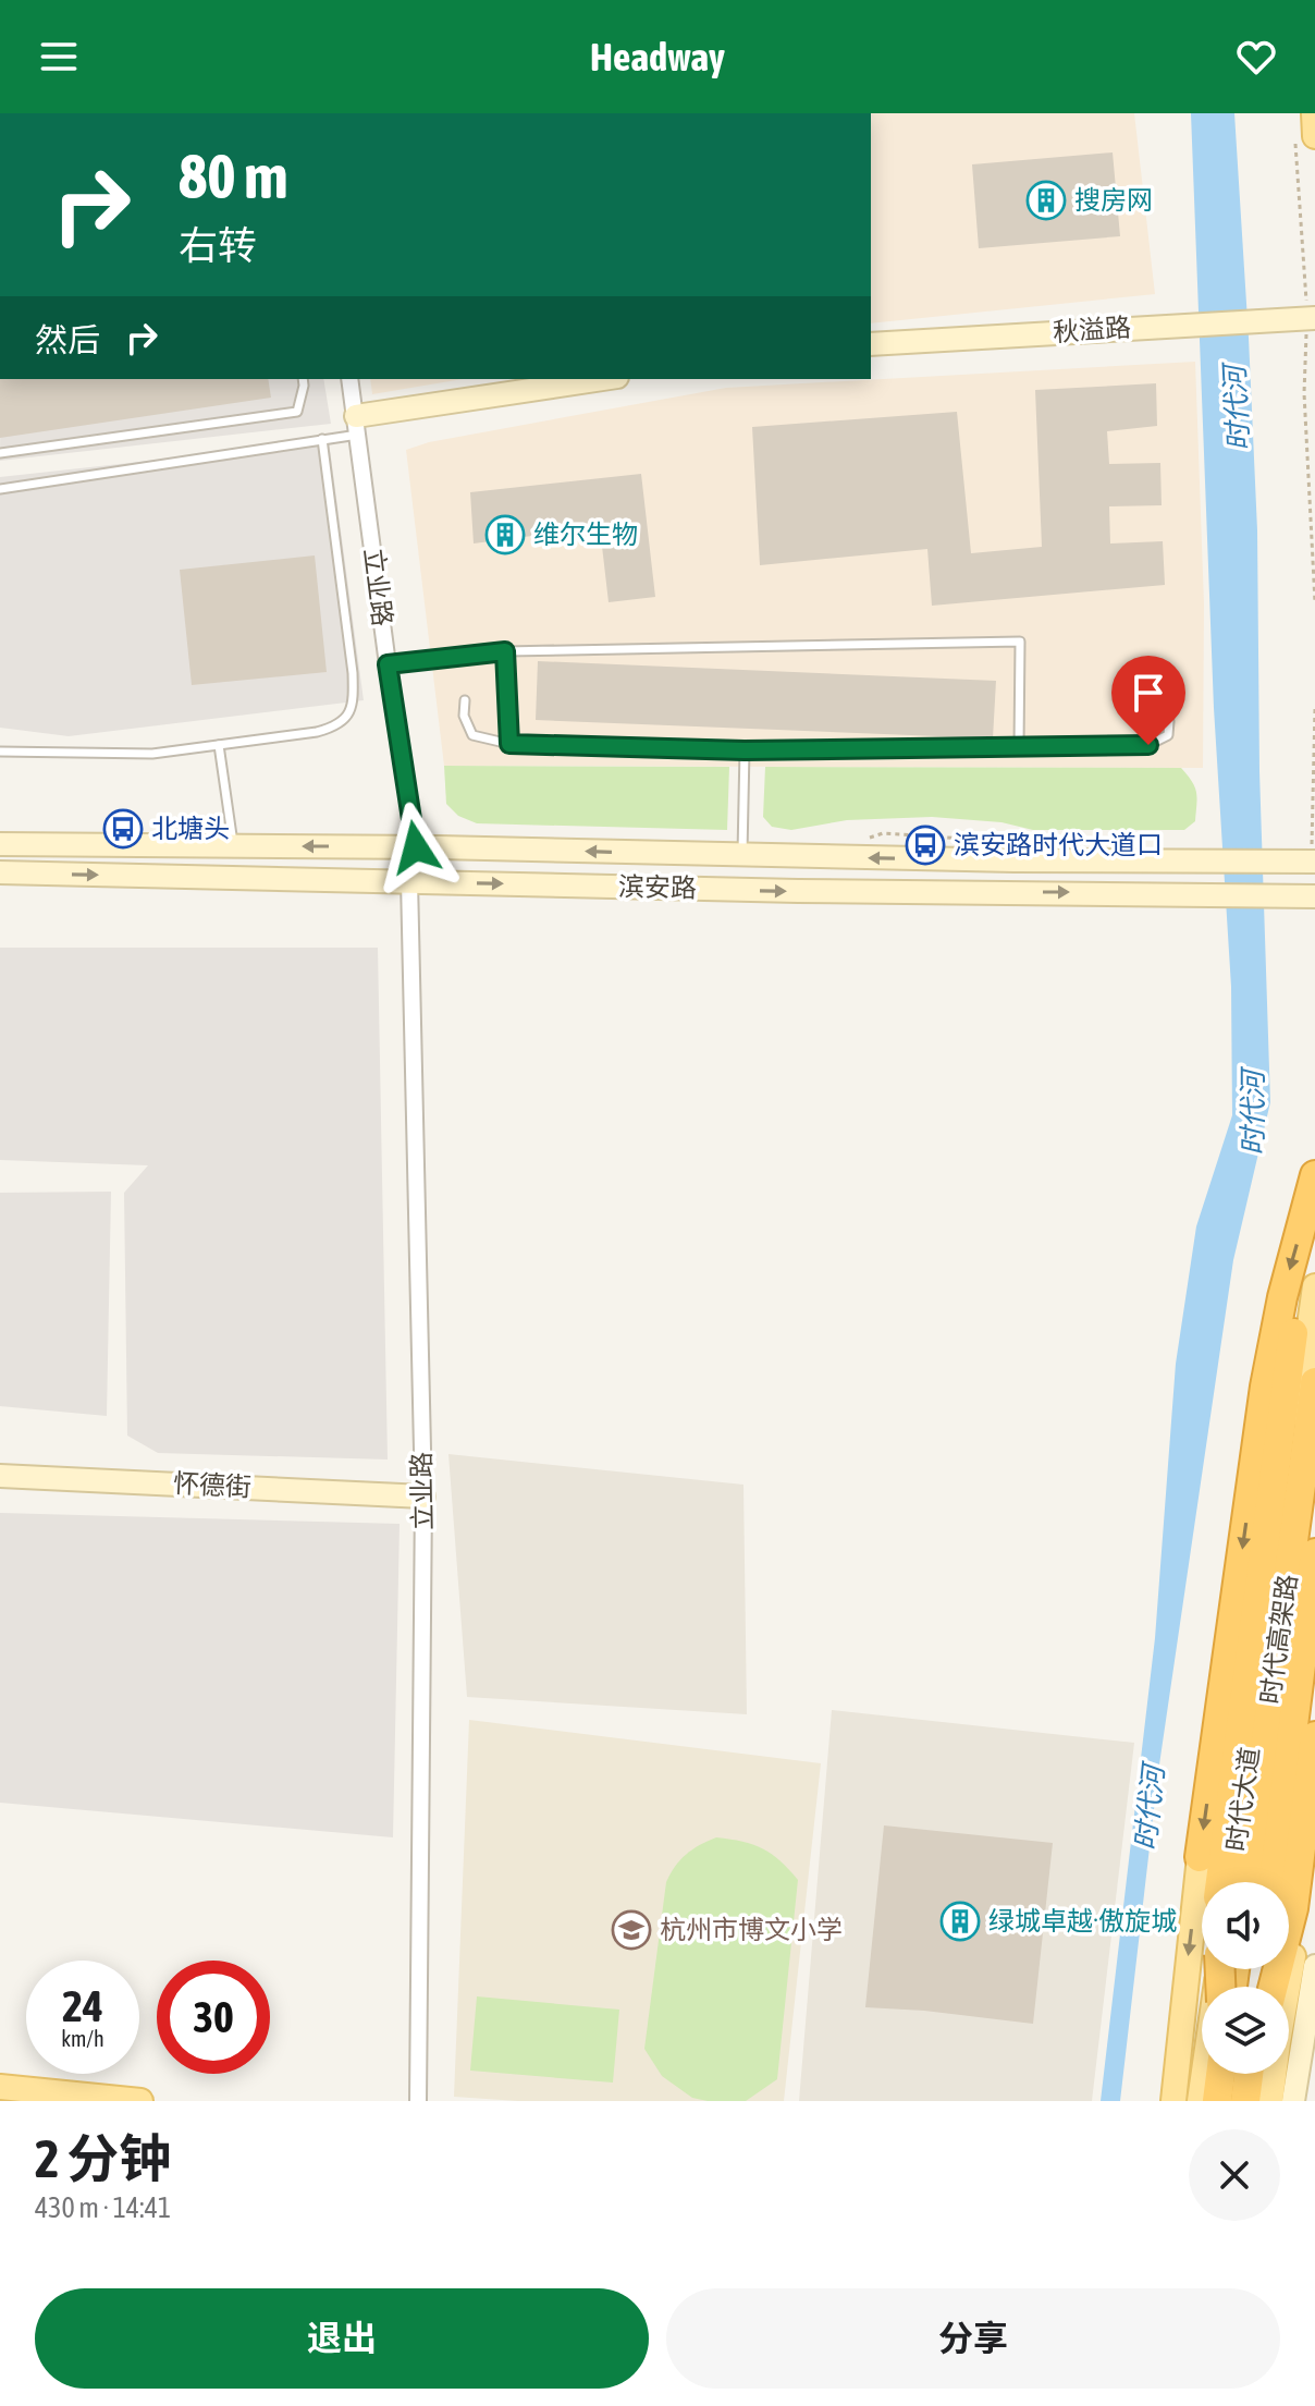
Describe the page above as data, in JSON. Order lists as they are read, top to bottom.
{
  "streets": {
    "highway": ["时代高架路"],
    "main road": [
      "秋溢路",
      "滨安路",
      "怀德街",
      "时代大道"
    ],
    "street": ["立业路"]
  },
  "crossings": [
    ["立业路", "滨安路"],
    ["立业路", "怀德街"]
  ],
  "water": ["时代河"],
  "places": {
    "building": ["搜房网", "维尔生物", "绿城卓越·傲旋城"],
    "bus stop": ["北塘头", "滨安路时代大道口"],
    "school or university": ["杭州市博文小学"]
  },
  "page": {
    "header": "Headway",
    "turn": ["80 m", "右转"],
    "then": "然后",
    "speed": "24 km/h",
    "limit": "30",
    "heading": ["2 分钟", "430 m · 14:41"],
    "buttons": ["退出", "分享"]
  }
}
